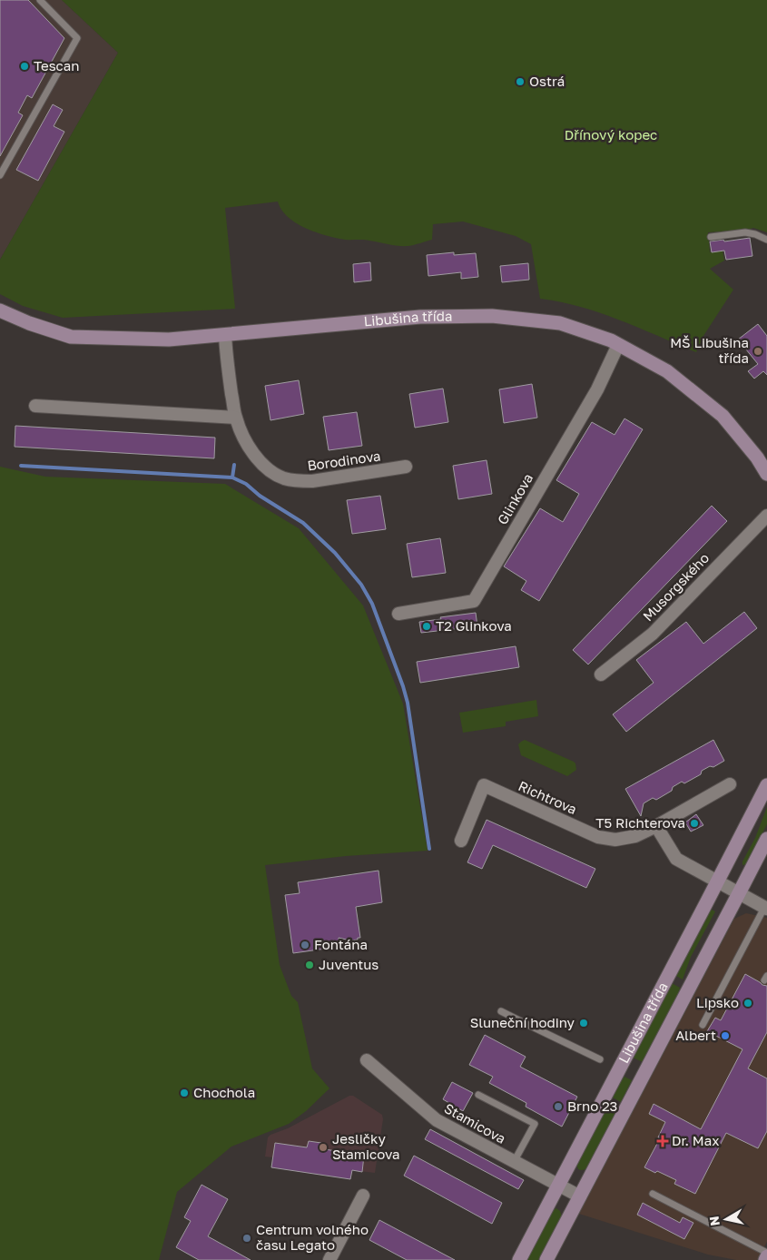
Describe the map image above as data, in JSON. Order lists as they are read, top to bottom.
{
  "streets": {
    "street": [
      "Libušina třída",
      "Borodinova",
      "Glinkova",
      "Musorgského",
      "Richtrova",
      "Stamicova"
    ]
  },
  "crossings": [
    ["Libušina třída", "Borodinova"],
    ["Libušina třída", "Glinkova"],
    ["Libušina třída", "Stamicova"]
  ],
  "parks": ["Dřínový kopec"],
  "places": {
    "other": [
      "Tescan",
      "Ostrá",
      "MŠ Libušina třída",
      "T2 Glinkova",
      "T5 Richterova",
      "Fontána",
      "Juventus",
      "Lipsko",
      "Sluneční hodiny",
      "Albert",
      "Chochola",
      "Brno 23",
      "Jesličky Stamicova",
      "Centrum volného času Legato"
    ],
    "health": ["Dr. Max"]
  },
  "north": "left"
}
